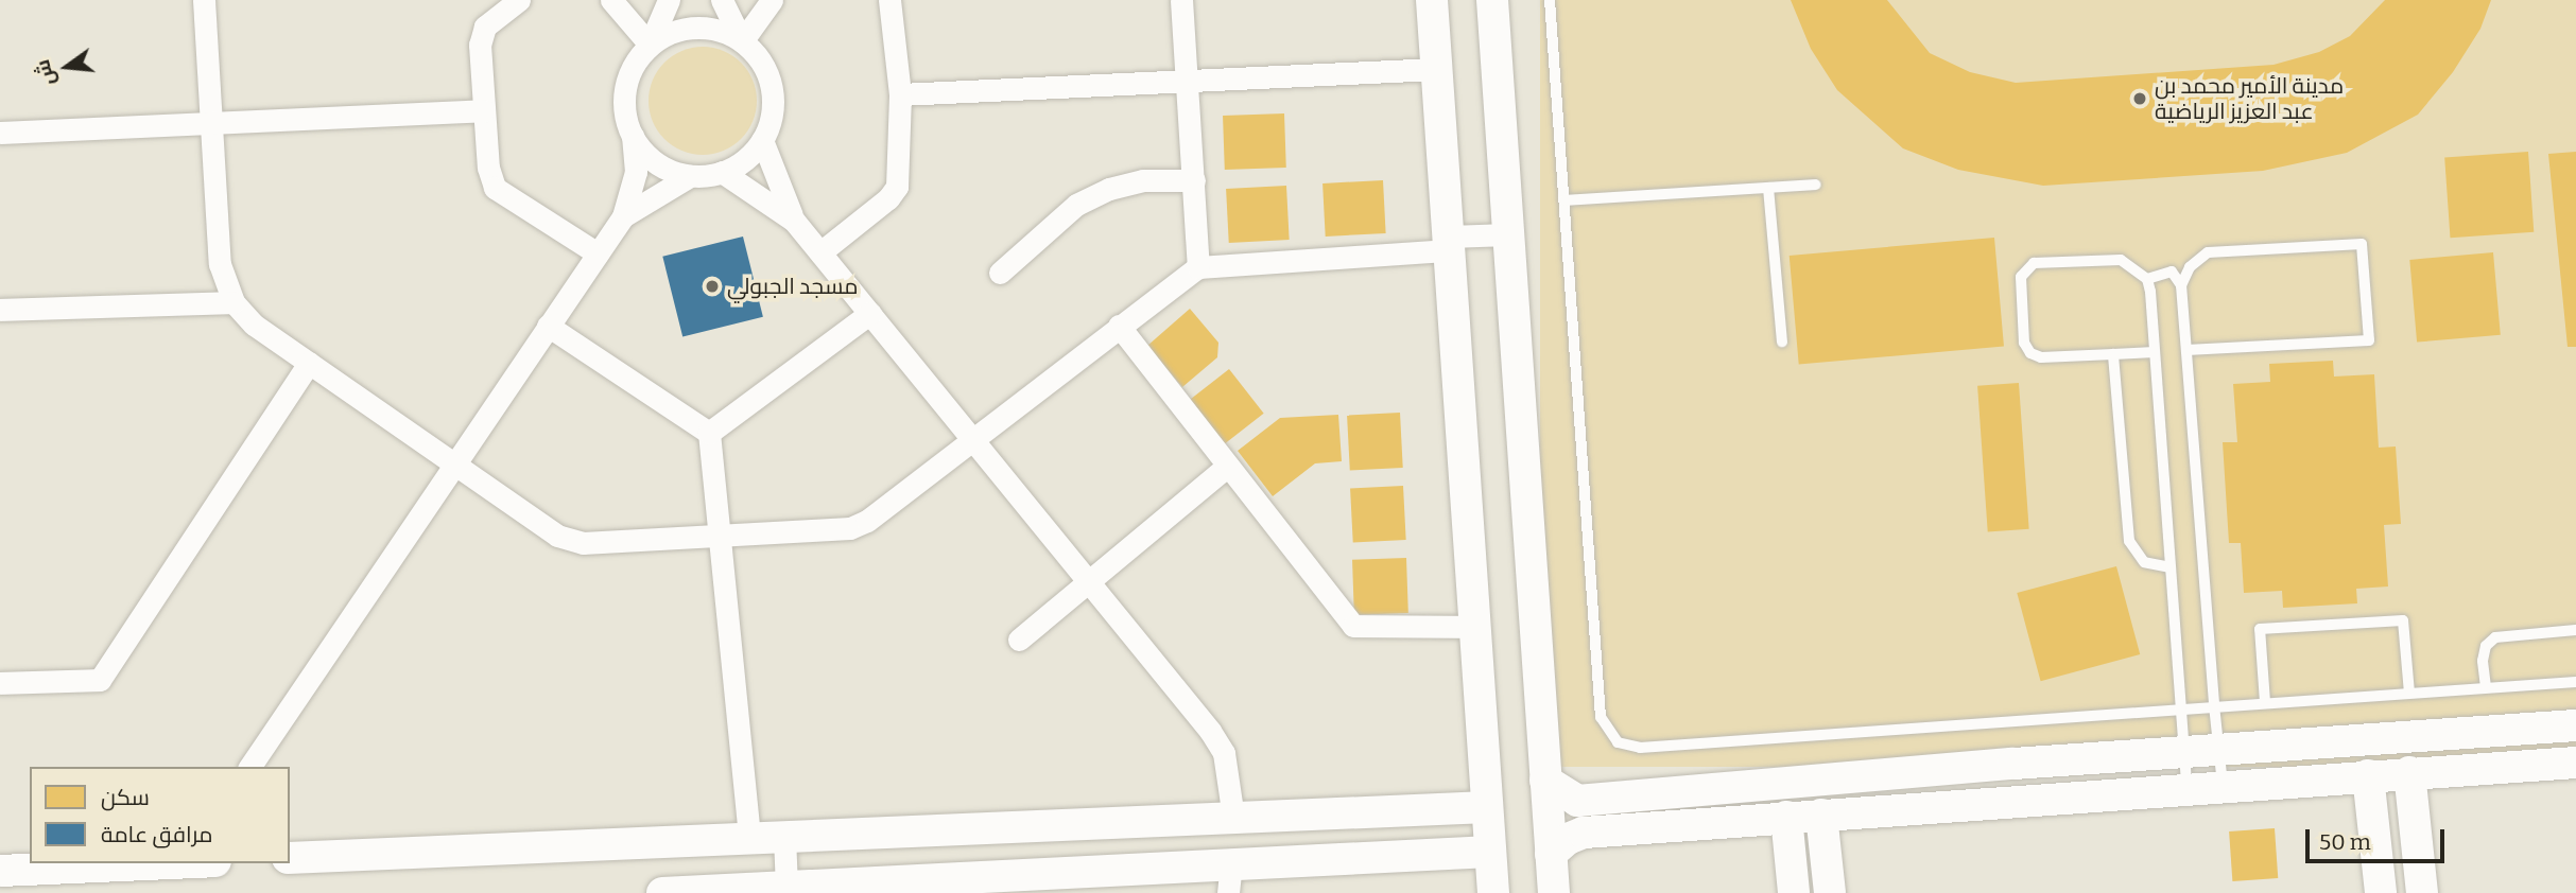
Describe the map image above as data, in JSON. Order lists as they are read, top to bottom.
{
  "places": ["مدينة الأمير محمد بن عبد العزيز الرياضية", "مسجد الجبولي"],
  "legend": ["سكن", "مرافق عامة"],
  "scale_bar": "50 m",
  "north": "left"
}
